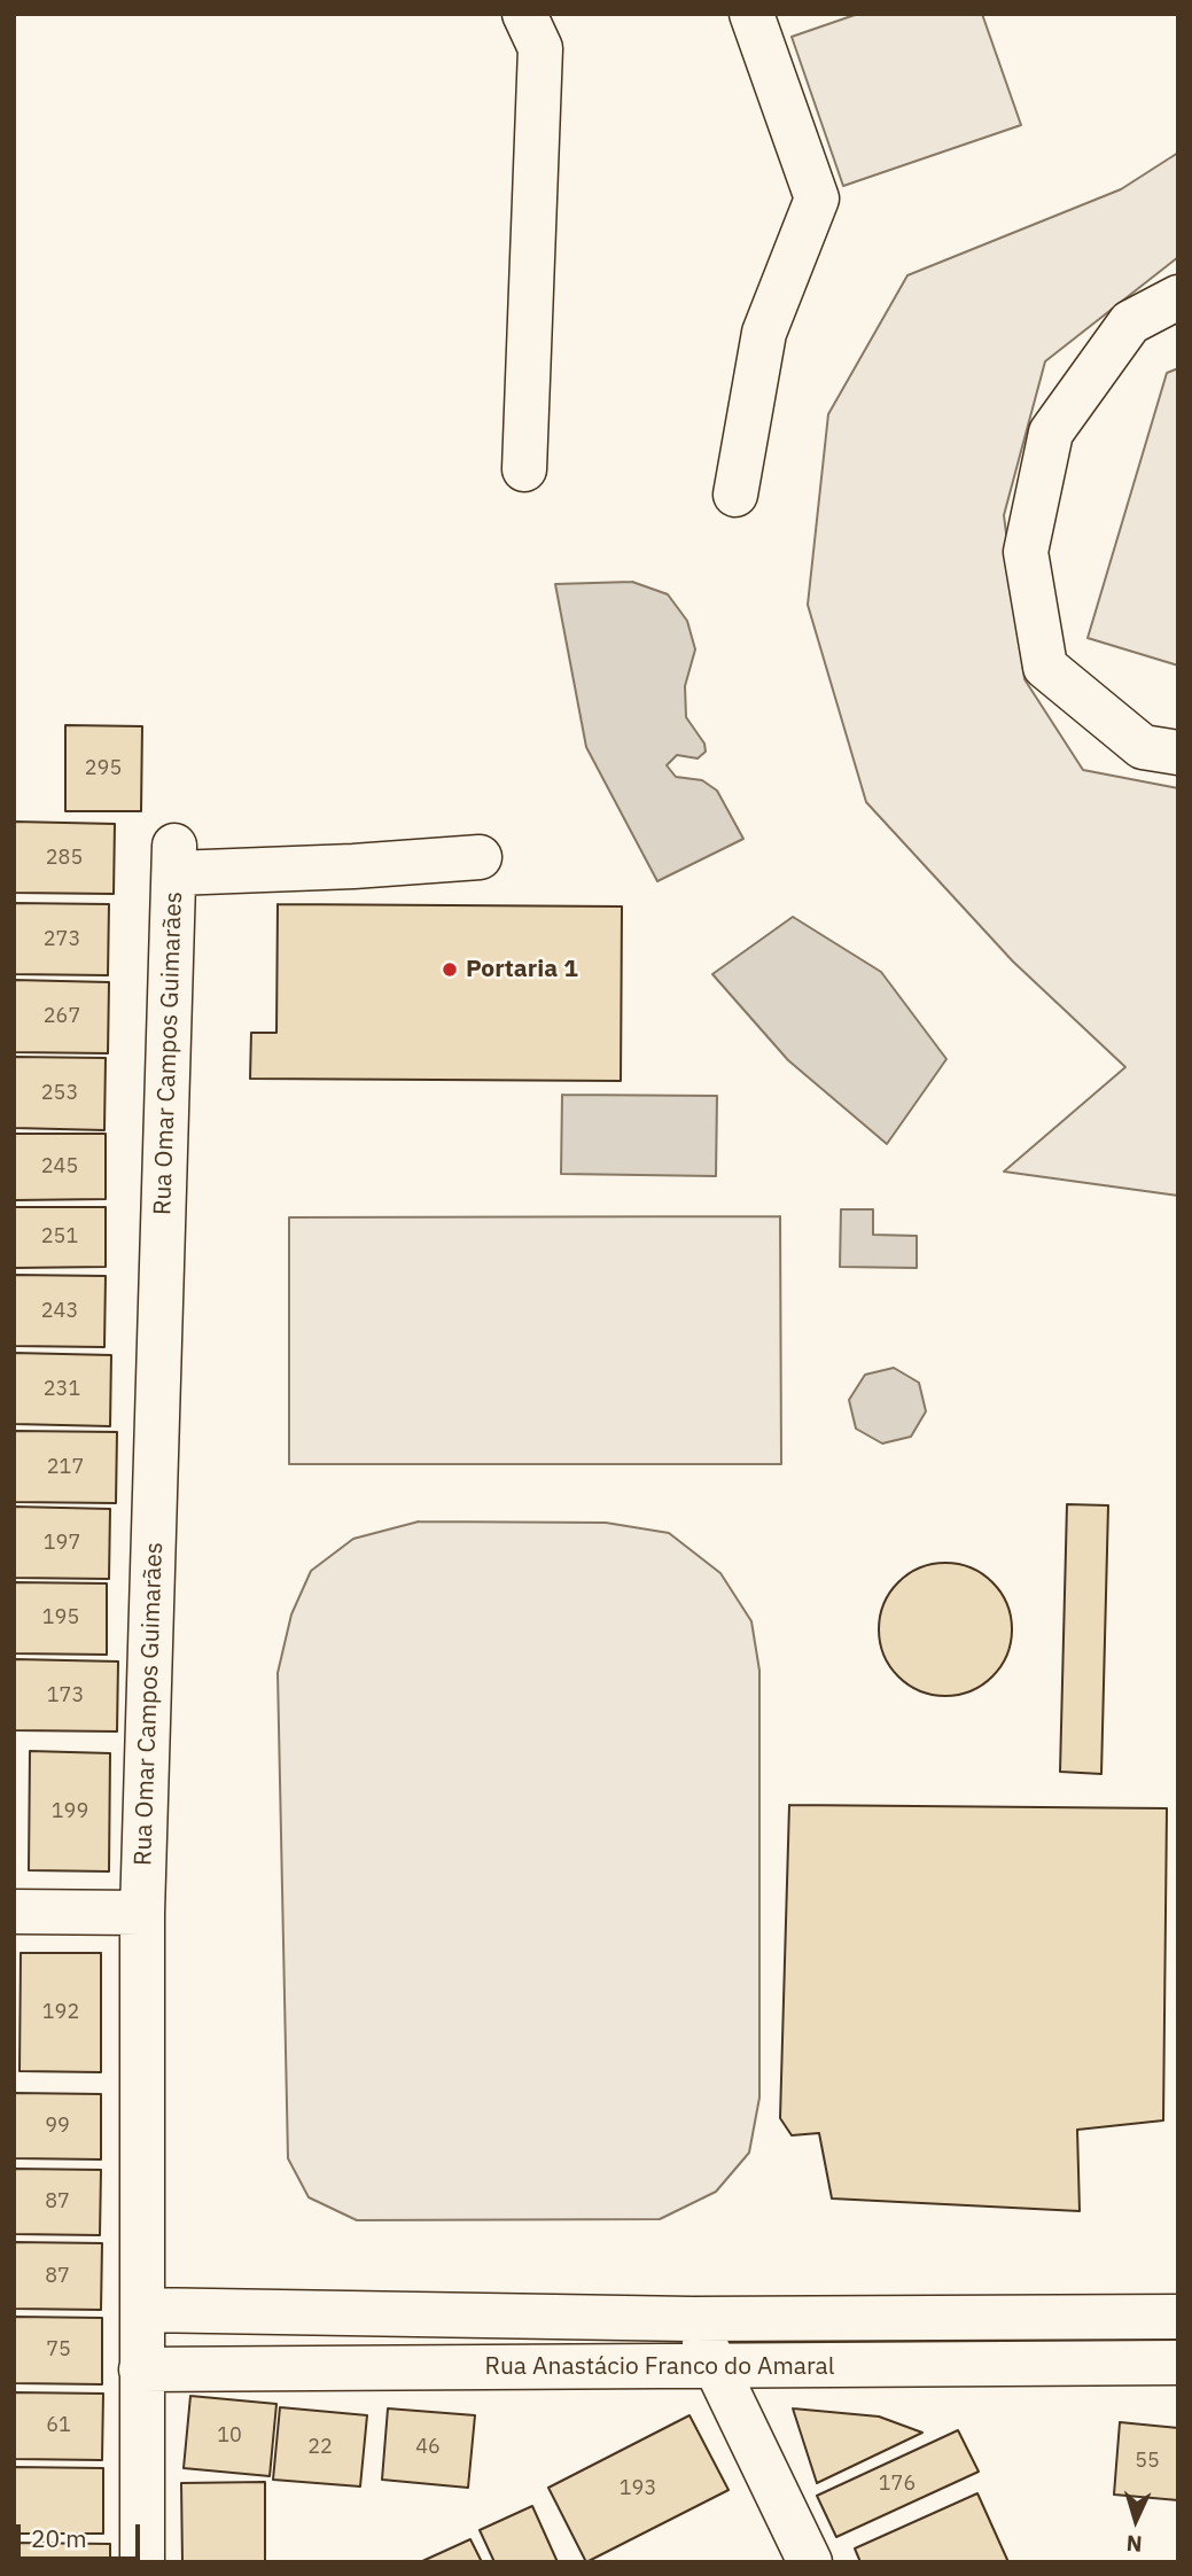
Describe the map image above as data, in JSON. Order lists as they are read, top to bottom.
{
  "streets": {
    "street": ["Rua Omar Campos Guimarães", "Rua Anastácio Franco do Amaral"]
  },
  "crossings": [
    ["Rua Omar Campos Guimarães", "Rua Anastácio Franco do Amaral"]
  ],
  "places": ["Portaria 1"],
  "house_numbers": [
    "295",
    "285",
    "273",
    "267",
    "253",
    "245",
    "251",
    "243",
    "231",
    "217",
    "197",
    "195",
    "173",
    "199",
    "192",
    "99",
    "87",
    "87",
    "75",
    "61",
    "10",
    "22",
    "46",
    "55",
    "176",
    "193"
  ],
  "scale_bar": "20 m",
  "north": "bottom"
}
